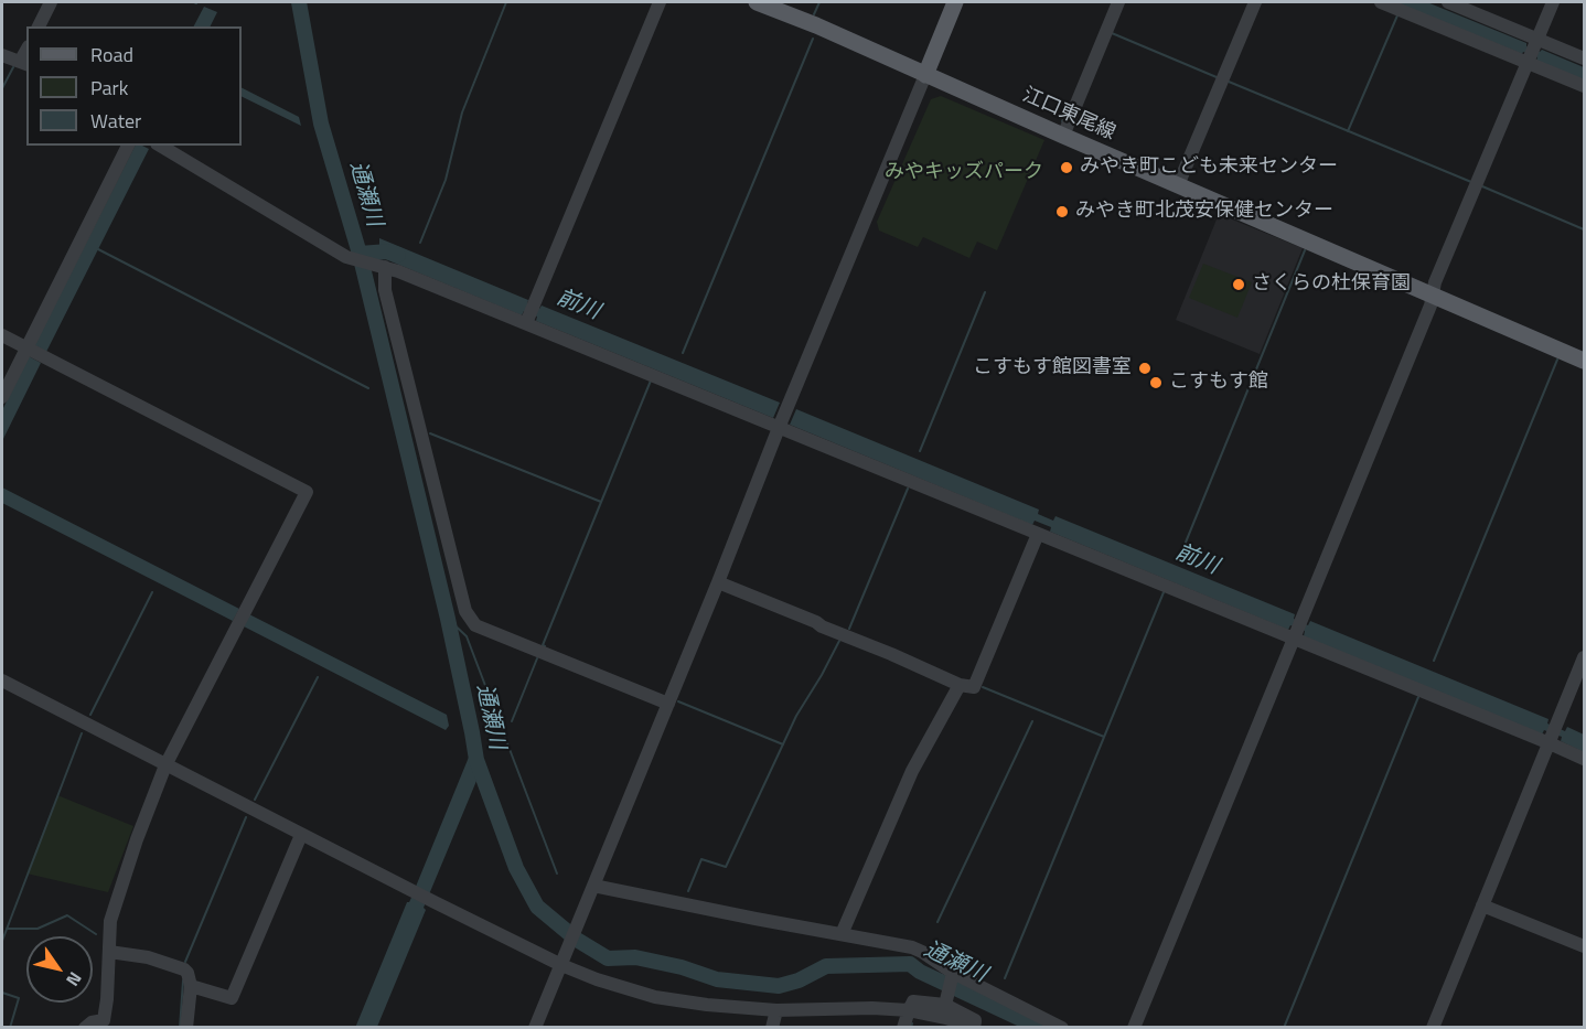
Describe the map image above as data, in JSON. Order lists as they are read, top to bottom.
{
  "streets": {
    "main road": ["江口東尾線"]
  },
  "water": ["通瀬川", "前川"],
  "parks": ["みやキッズパーク"],
  "places": [
    "みやき町こども未来センター",
    "みやき町北茂安保健センター",
    "さくらの杜保育園",
    "こすもす館図書室",
    "こすもす館"
  ],
  "legend": ["Road", "Park", "Water"],
  "north": "bottom right"
}
